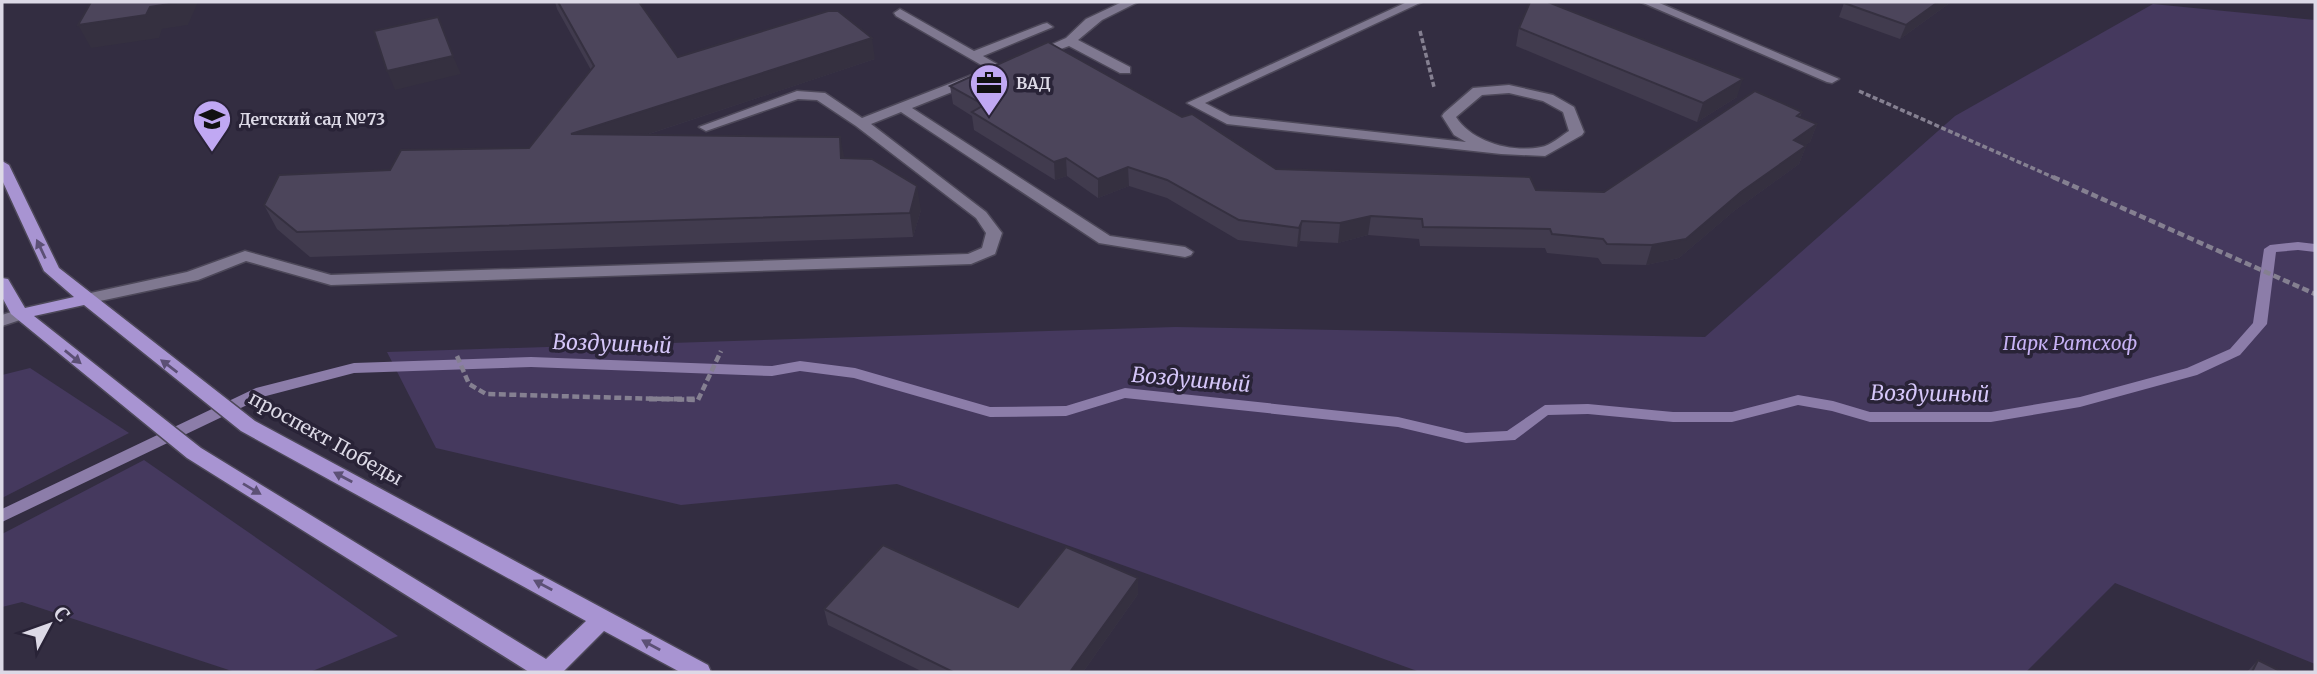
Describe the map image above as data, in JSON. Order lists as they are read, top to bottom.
{
  "streets": {
    "main road": ["проспект Победы"]
  },
  "water": ["Воздушный"],
  "parks": ["Парк Ратсхоф"],
  "places": {
    "office": ["ВАД"],
    "school or university": ["Детский сад №73"]
  },
  "north": "top right"
}
